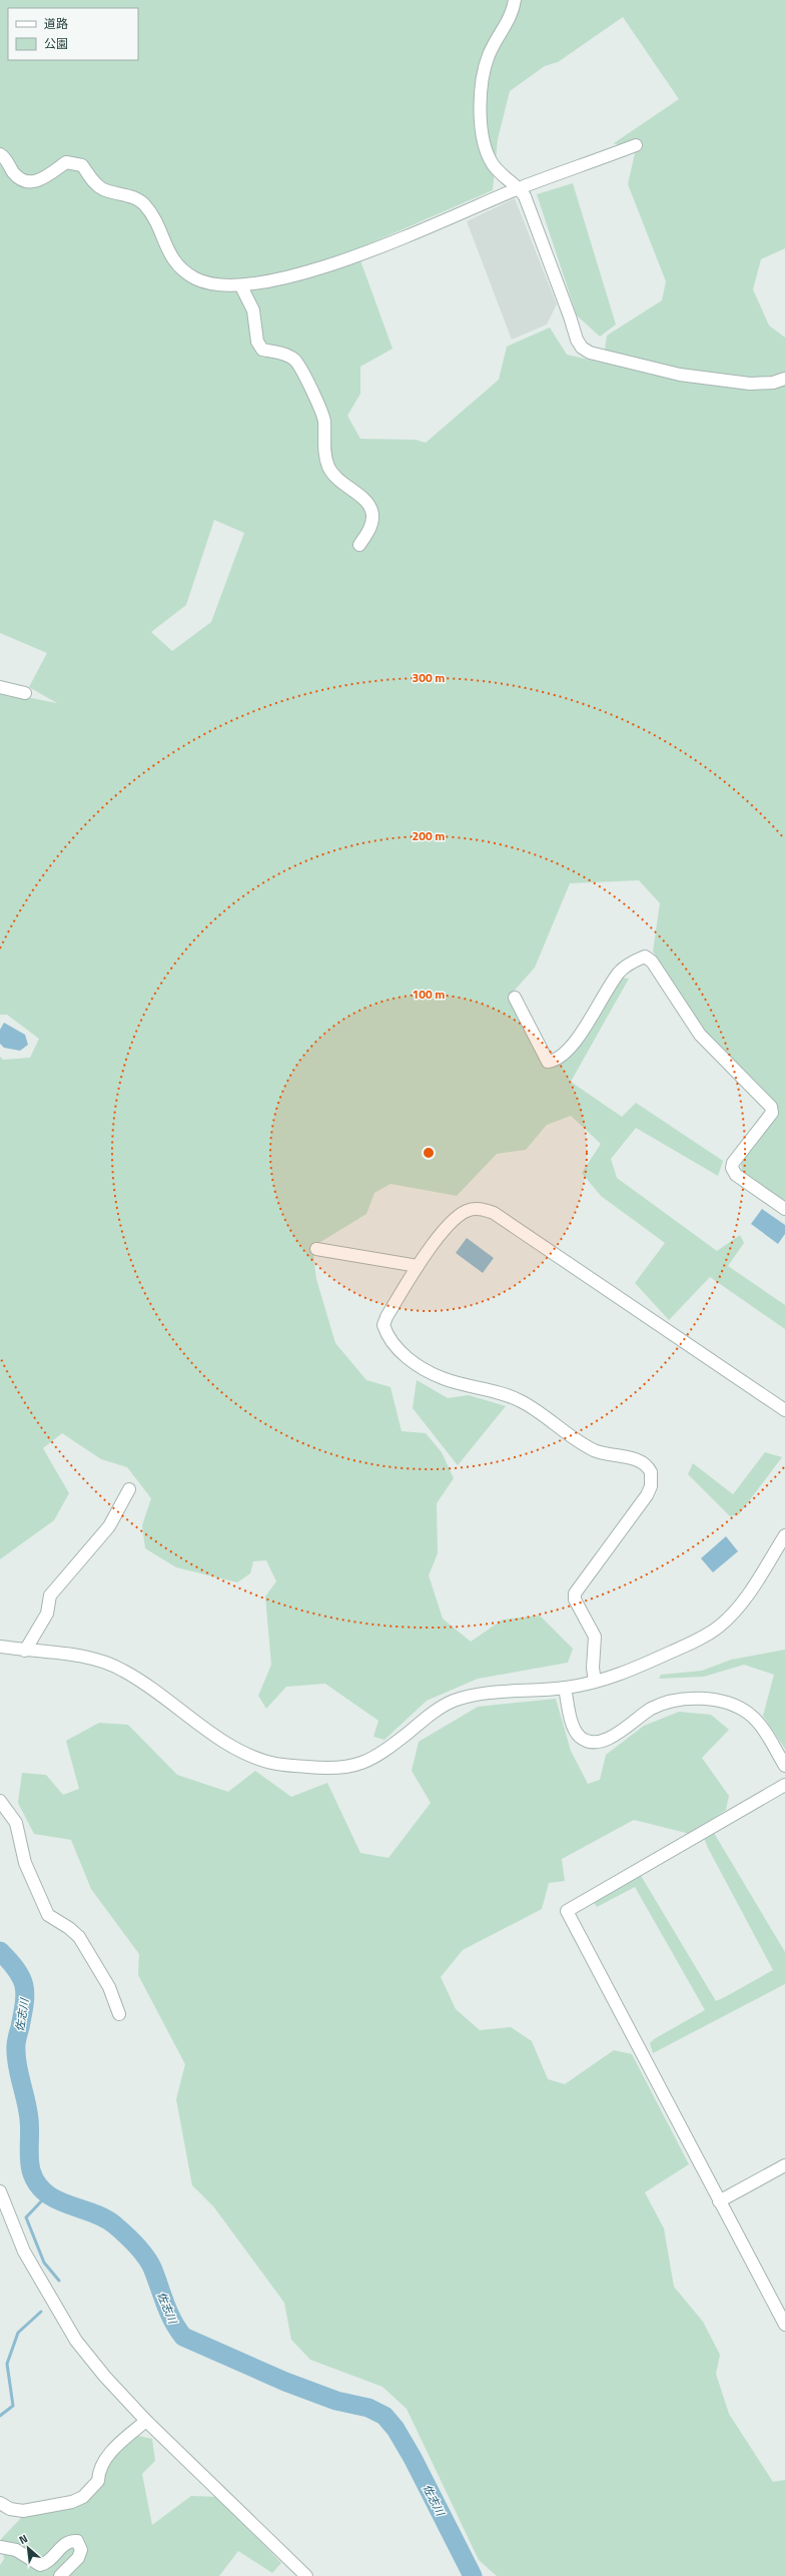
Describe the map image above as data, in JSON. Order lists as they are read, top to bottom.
{
  "water": ["佐志川"],
  "legend": ["道路", "公園"],
  "north": "top left",
  "rings": ["300 m", "200 m", "100 m"]
}
